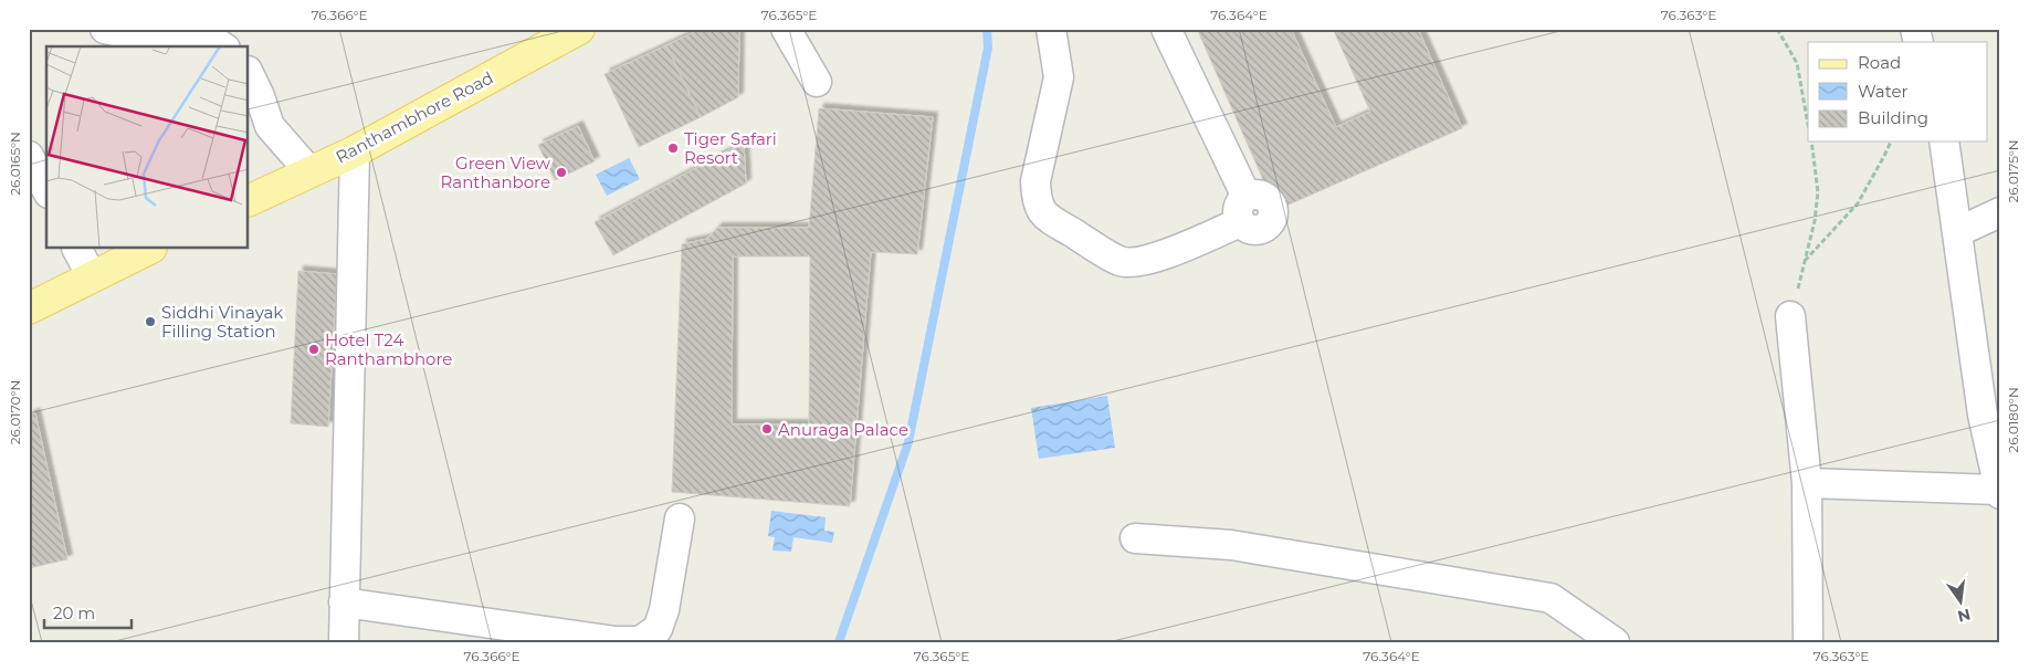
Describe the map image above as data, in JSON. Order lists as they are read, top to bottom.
{
  "streets": {
    "main road": ["Ranthambhore Road"]
  },
  "places": [
    "Tiger Safari Resort",
    "Green View Ranthanbore",
    "Siddhi Vinayak Filling Station",
    "Hotel T24 Ranthambhore",
    "Anuraga Palace"
  ],
  "legend": ["Road", "Water", "Building"],
  "scale_bar": "20 m",
  "north": "bottom",
  "coordinates": [
    "76.366°E",
    "76.365°E",
    "76.364°E",
    "76.363°E",
    "26.0165°N",
    "26.0175°N",
    "26.0170°N",
    "26.0180°N"
  ]
}
